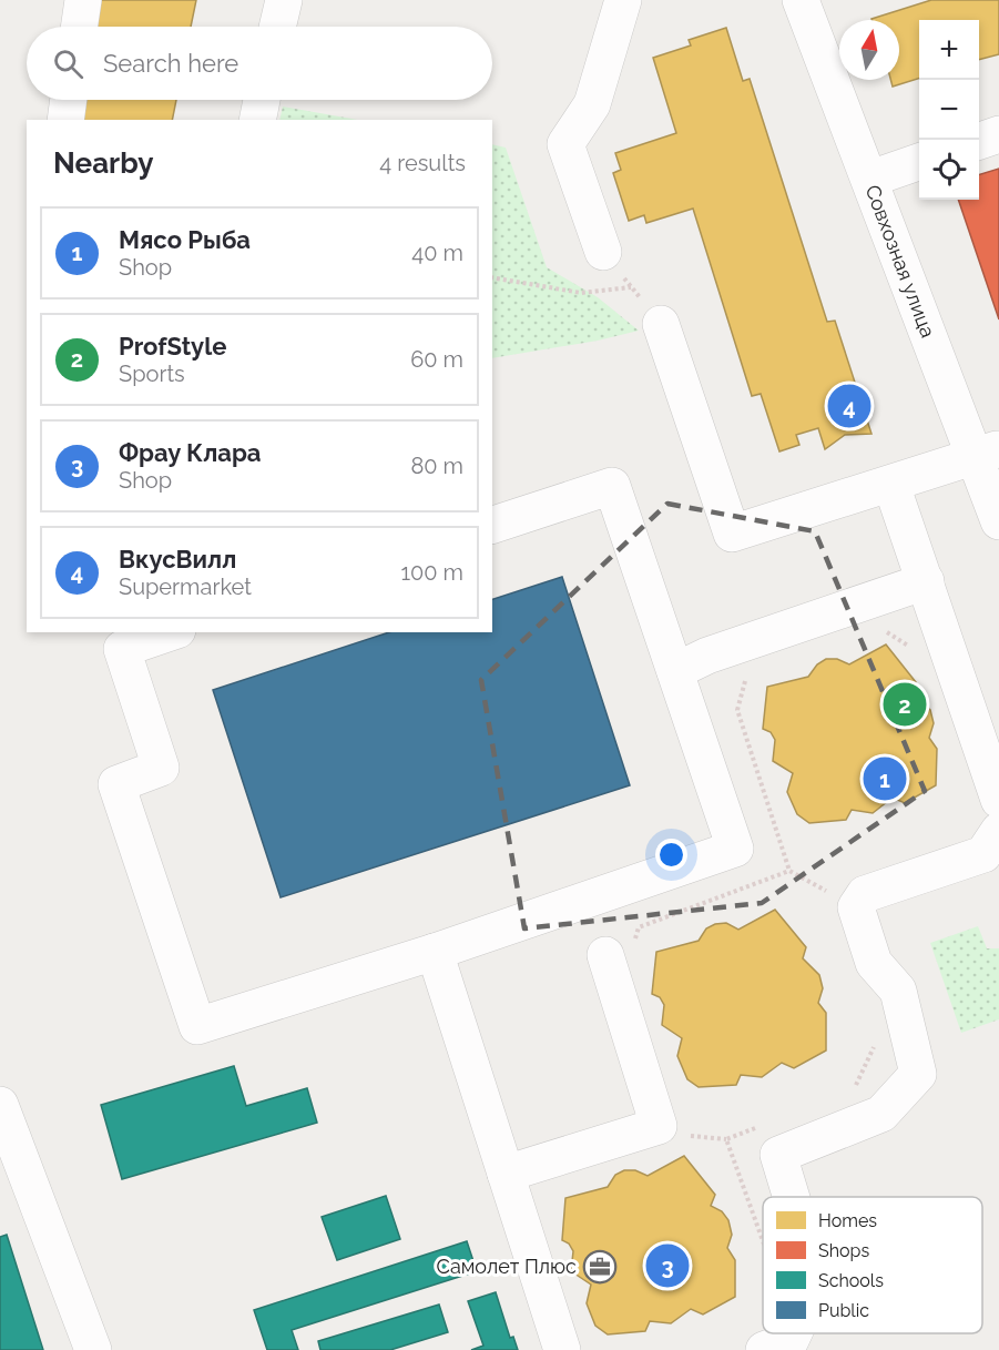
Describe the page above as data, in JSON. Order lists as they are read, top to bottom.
{
  "streets": {
    "street": ["Совхозная улица"]
  },
  "places": {
    "office": ["Самолет Плюс"]
  },
  "legend": [
    "Homes",
    "Shops",
    "Schools",
    "Public"
  ],
  "north": "top",
  "page": {
    "map_buttons": ["+", "−"],
    "search": "Search here",
    "heading": ["Nearby", "4 results"],
    "list": [
      {
        "mark": "1",
        "name": "Мясо Рыба",
        "note": "Shop",
        "value": "40 m"
      },
      {
        "mark": "2",
        "name": "ProfStyle",
        "note": "Sports",
        "value": "60 m"
      },
      {
        "mark": "3",
        "name": "Фрау Клара",
        "note": "Shop",
        "value": "80 m"
      },
      {
        "mark": "4",
        "name": "ВкусВилл",
        "note": "Supermarket",
        "value": "100 m"
      }
    ],
    "pins": [
      "4",
      "2",
      "1",
      "3"
    ]
  }
}
